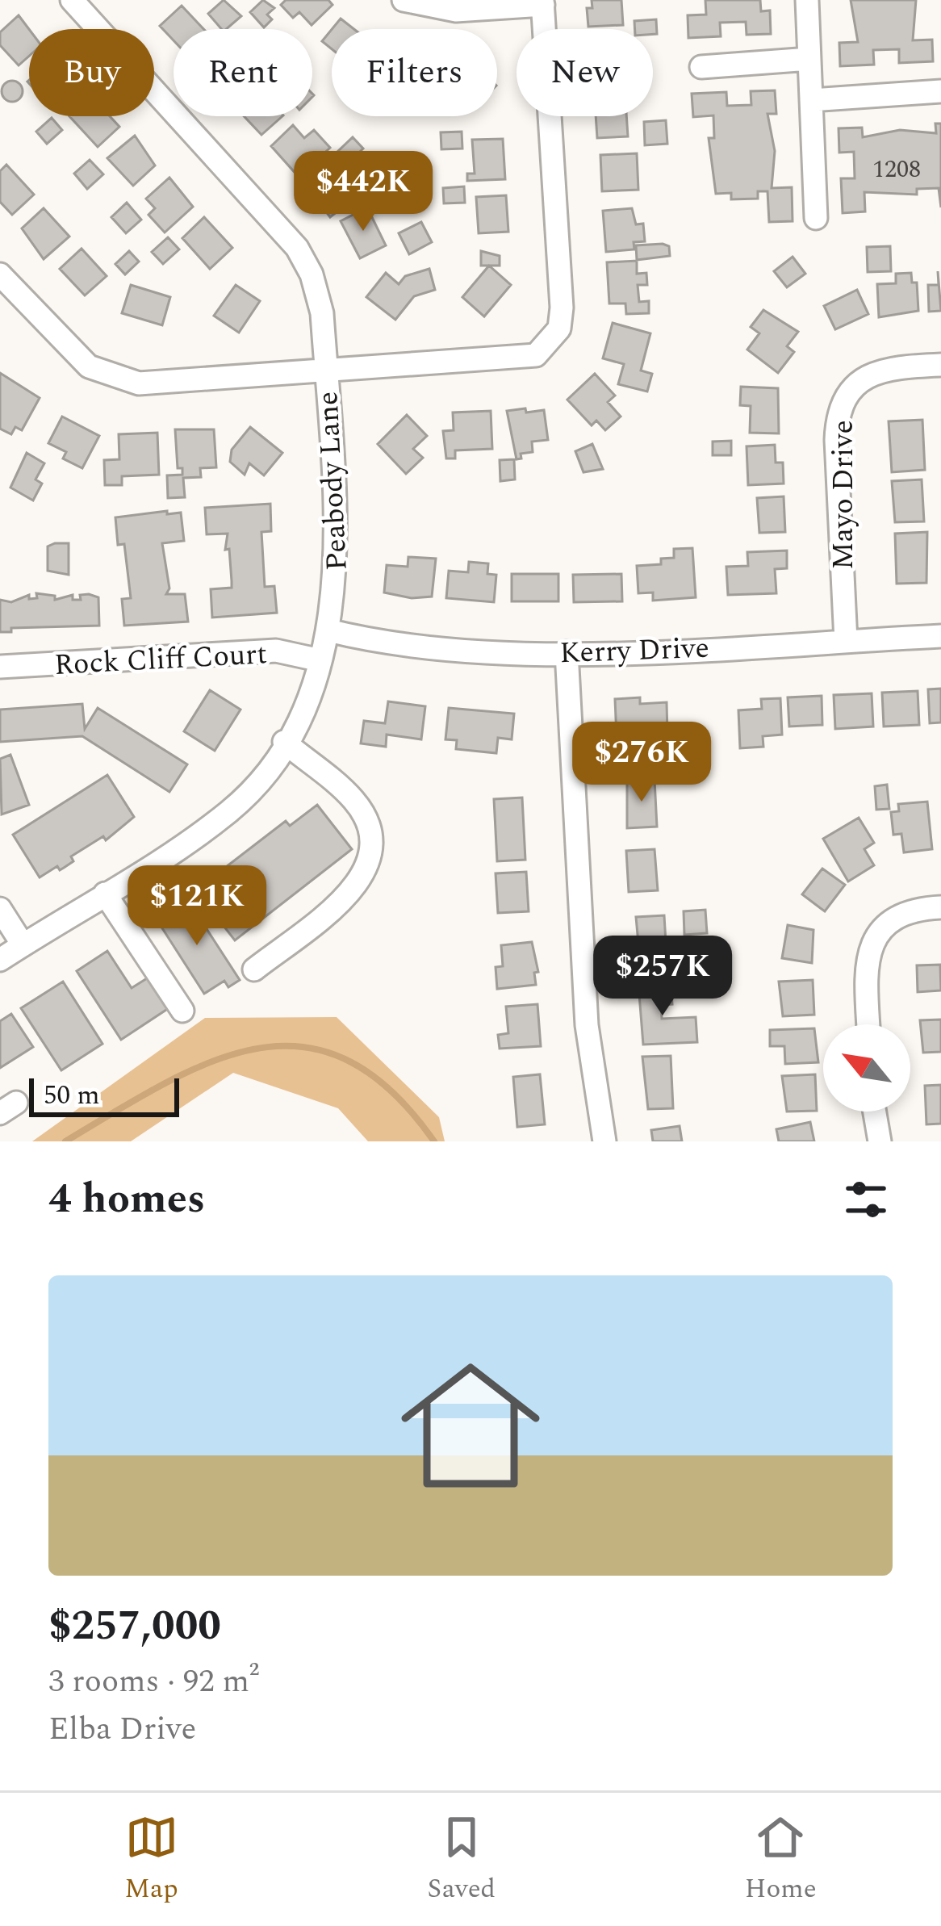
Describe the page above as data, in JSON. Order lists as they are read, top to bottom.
{
  "streets": {
    "street": [
      "Peabody Lane",
      "Mayo Drive",
      "Kerry Drive",
      "Rock Cliff Court"
    ]
  },
  "crossings": [
    ["Peabody Lane", "Kerry Drive"],
    ["Peabody Lane", "Rock Cliff Court"],
    ["Mayo Drive", "Kerry Drive"]
  ],
  "house_numbers": ["1208"],
  "scale_bar": "50 m",
  "north": "top left",
  "page": {
    "chip": [
      "Buy",
      "Rent",
      "Filters",
      "New"
    ],
    "price": [
      "$442K",
      "$276K",
      "$121K",
      "$257K"
    ],
    "scale": "50 m",
    "heading": "4 homes",
    "list": [
      {
        "name": "$257,000",
        "note": "3 rooms · 92 m² · Elba Drive"
      }
    ],
    "tabs": ["Map", "Saved", "Home"]
  }
}
